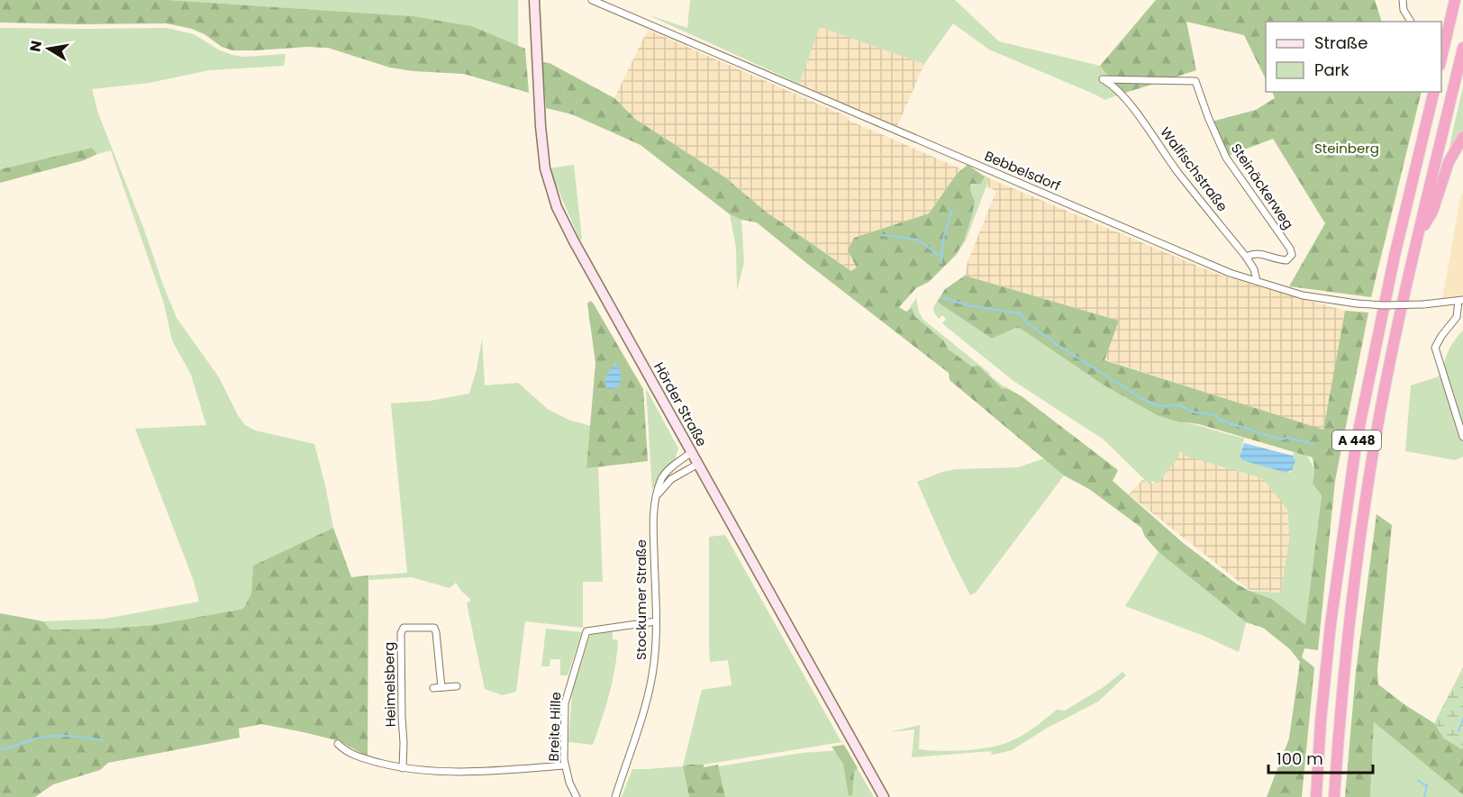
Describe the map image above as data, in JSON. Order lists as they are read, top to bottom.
{
  "streets": {
    "highway": ["A 448"],
    "main road": ["Hörder Straße"],
    "street": [
      "Walfischstraße",
      "Bebbelsdorf",
      "Steinäckerweg",
      "Stockumer Straße",
      "Heimelsberg",
      "Breite Hille"
    ]
  },
  "crossings": [
    ["Walfischstraße", "Bebbelsdorf"],
    ["Walfischstraße", "Steinäckerweg"],
    ["Hörder Straße", "Stockumer Straße"],
    ["Stockumer Straße", "Breite Hille"]
  ],
  "parks": ["Steinberg"],
  "legend": ["Straße", "Park"],
  "scale_bar": "100 m",
  "north": "left"
}
